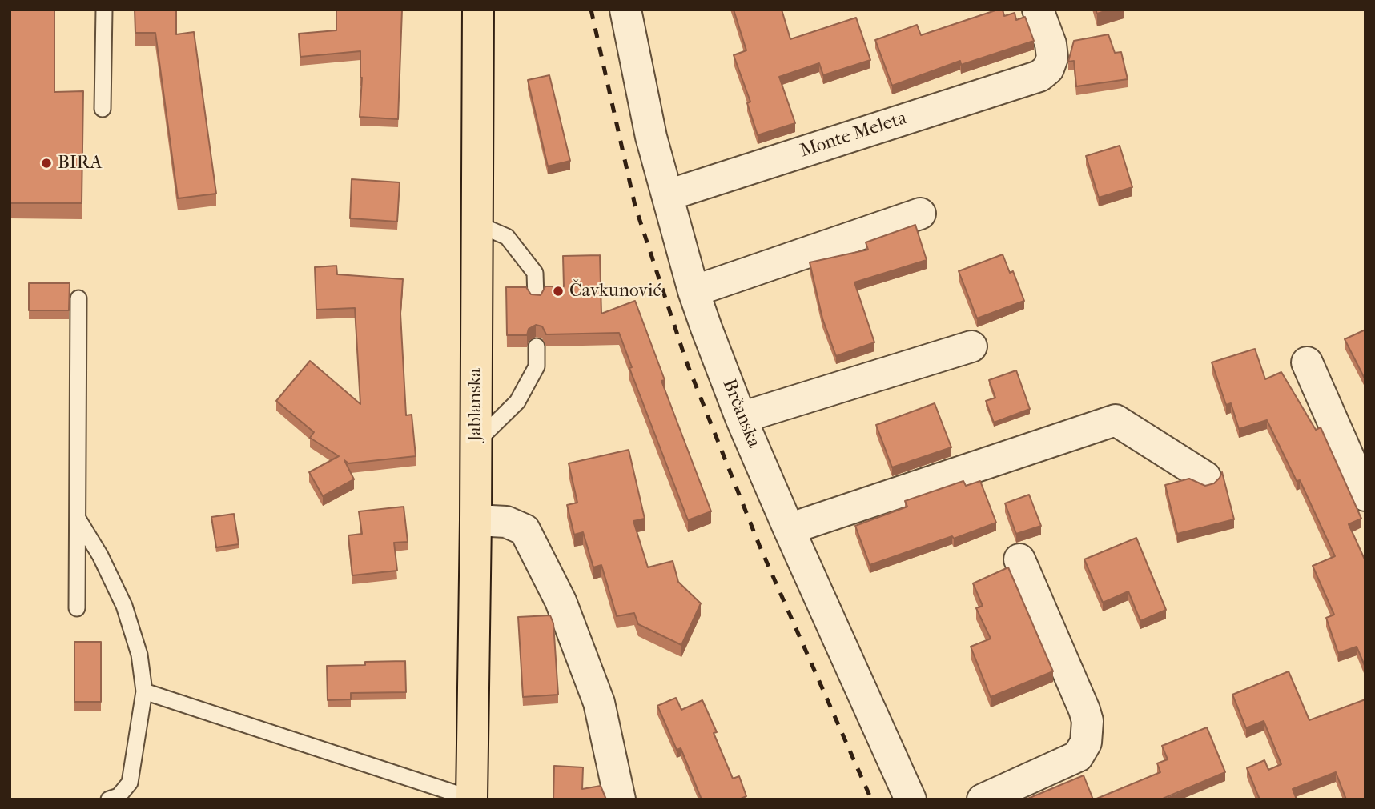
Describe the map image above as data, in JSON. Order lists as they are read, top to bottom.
{
  "streets": {
    "main road": ["Jablanska"],
    "street": ["Monte Meleta", "Brčanska"]
  },
  "crossings": [
    ["Monte Meleta", "Brčanska"]
  ],
  "places": ["BIRA", "Čavkunović"]
}
